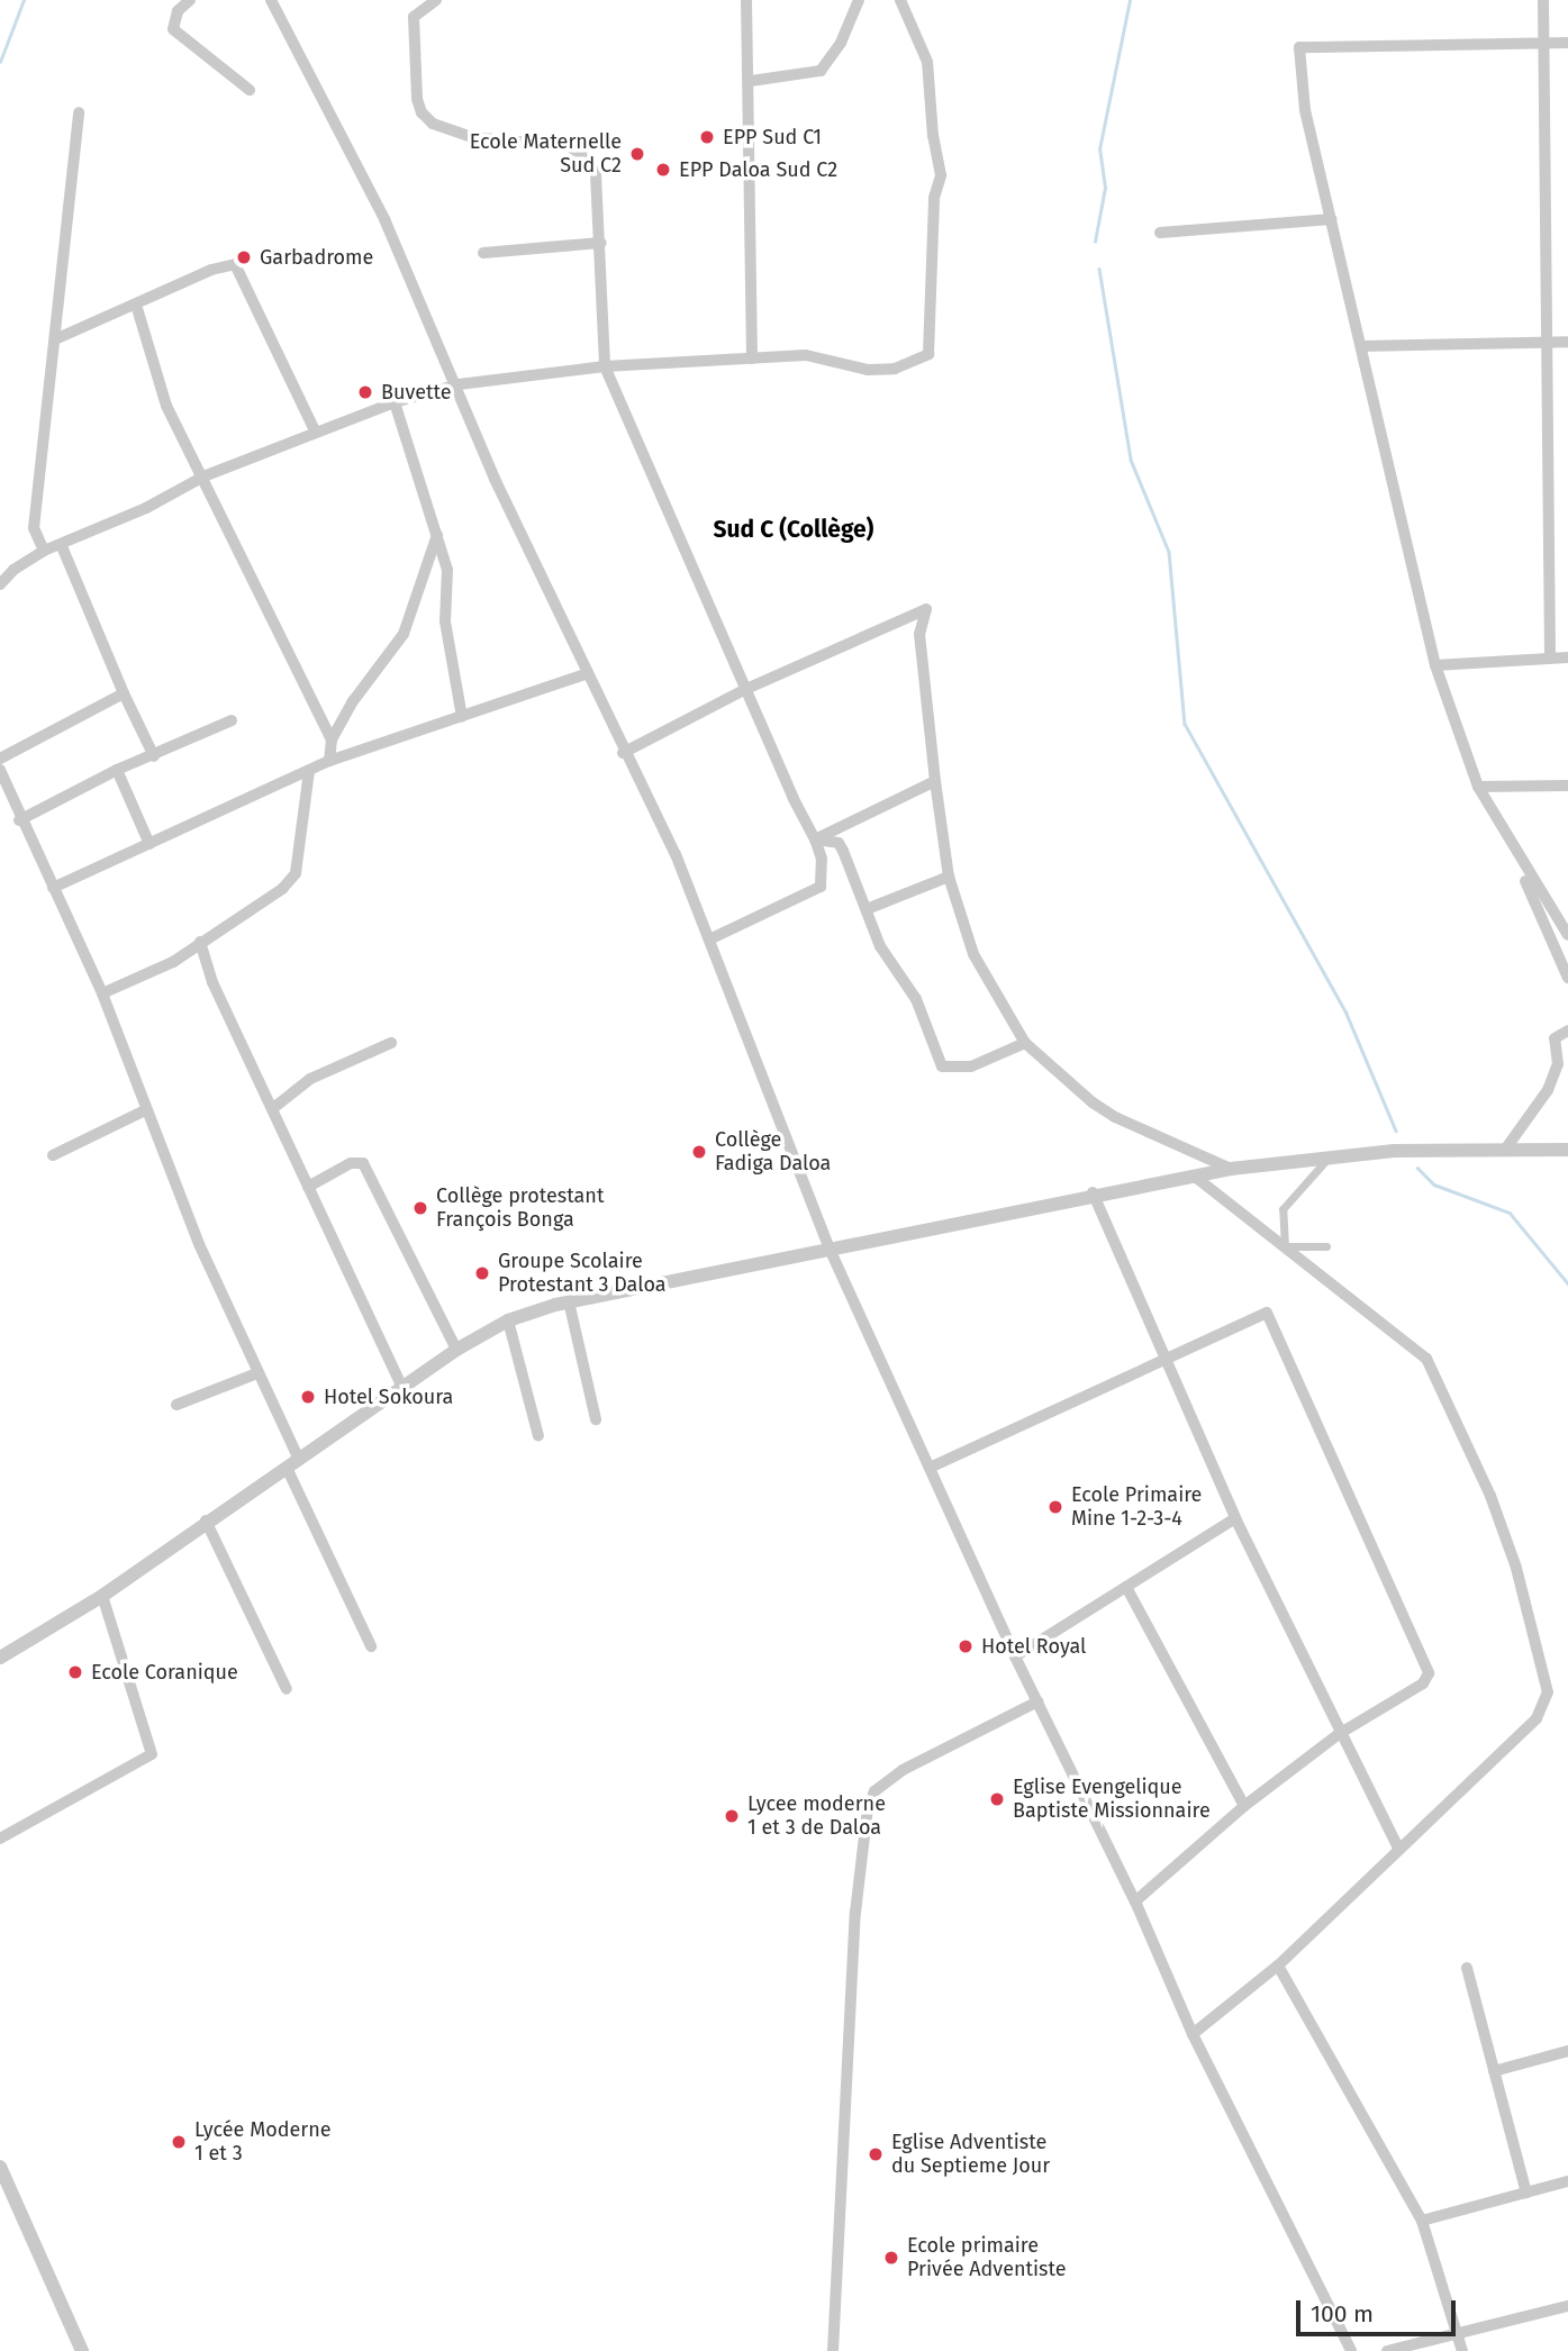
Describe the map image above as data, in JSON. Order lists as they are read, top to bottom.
{
  "districts": ["Sud C (Collège)"],
  "places": [
    "EPP Sud C1",
    "Ecole Maternelle Sud C2",
    "EPP Daloa Sud C2",
    "Garbadrome",
    "Buvette",
    "Collège Fadiga Daloa",
    "Collège protestant François Bonga",
    "Groupe Scolaire Protestant 3 Daloa",
    "Hotel Sokoura",
    "Ecole Primaire Mine 1-2-3-4",
    "Hotel Royal",
    "Ecole Coranique",
    "Eglise Evengelique Baptiste Missionnaire",
    "Lycee moderne 1 et 3 de Daloa",
    "Lycée Moderne 1 et 3",
    "Eglise Adventiste du Septieme Jour",
    "Ecole primaire Privée Adventiste"
  ],
  "scale_bar": "100 m"
}
